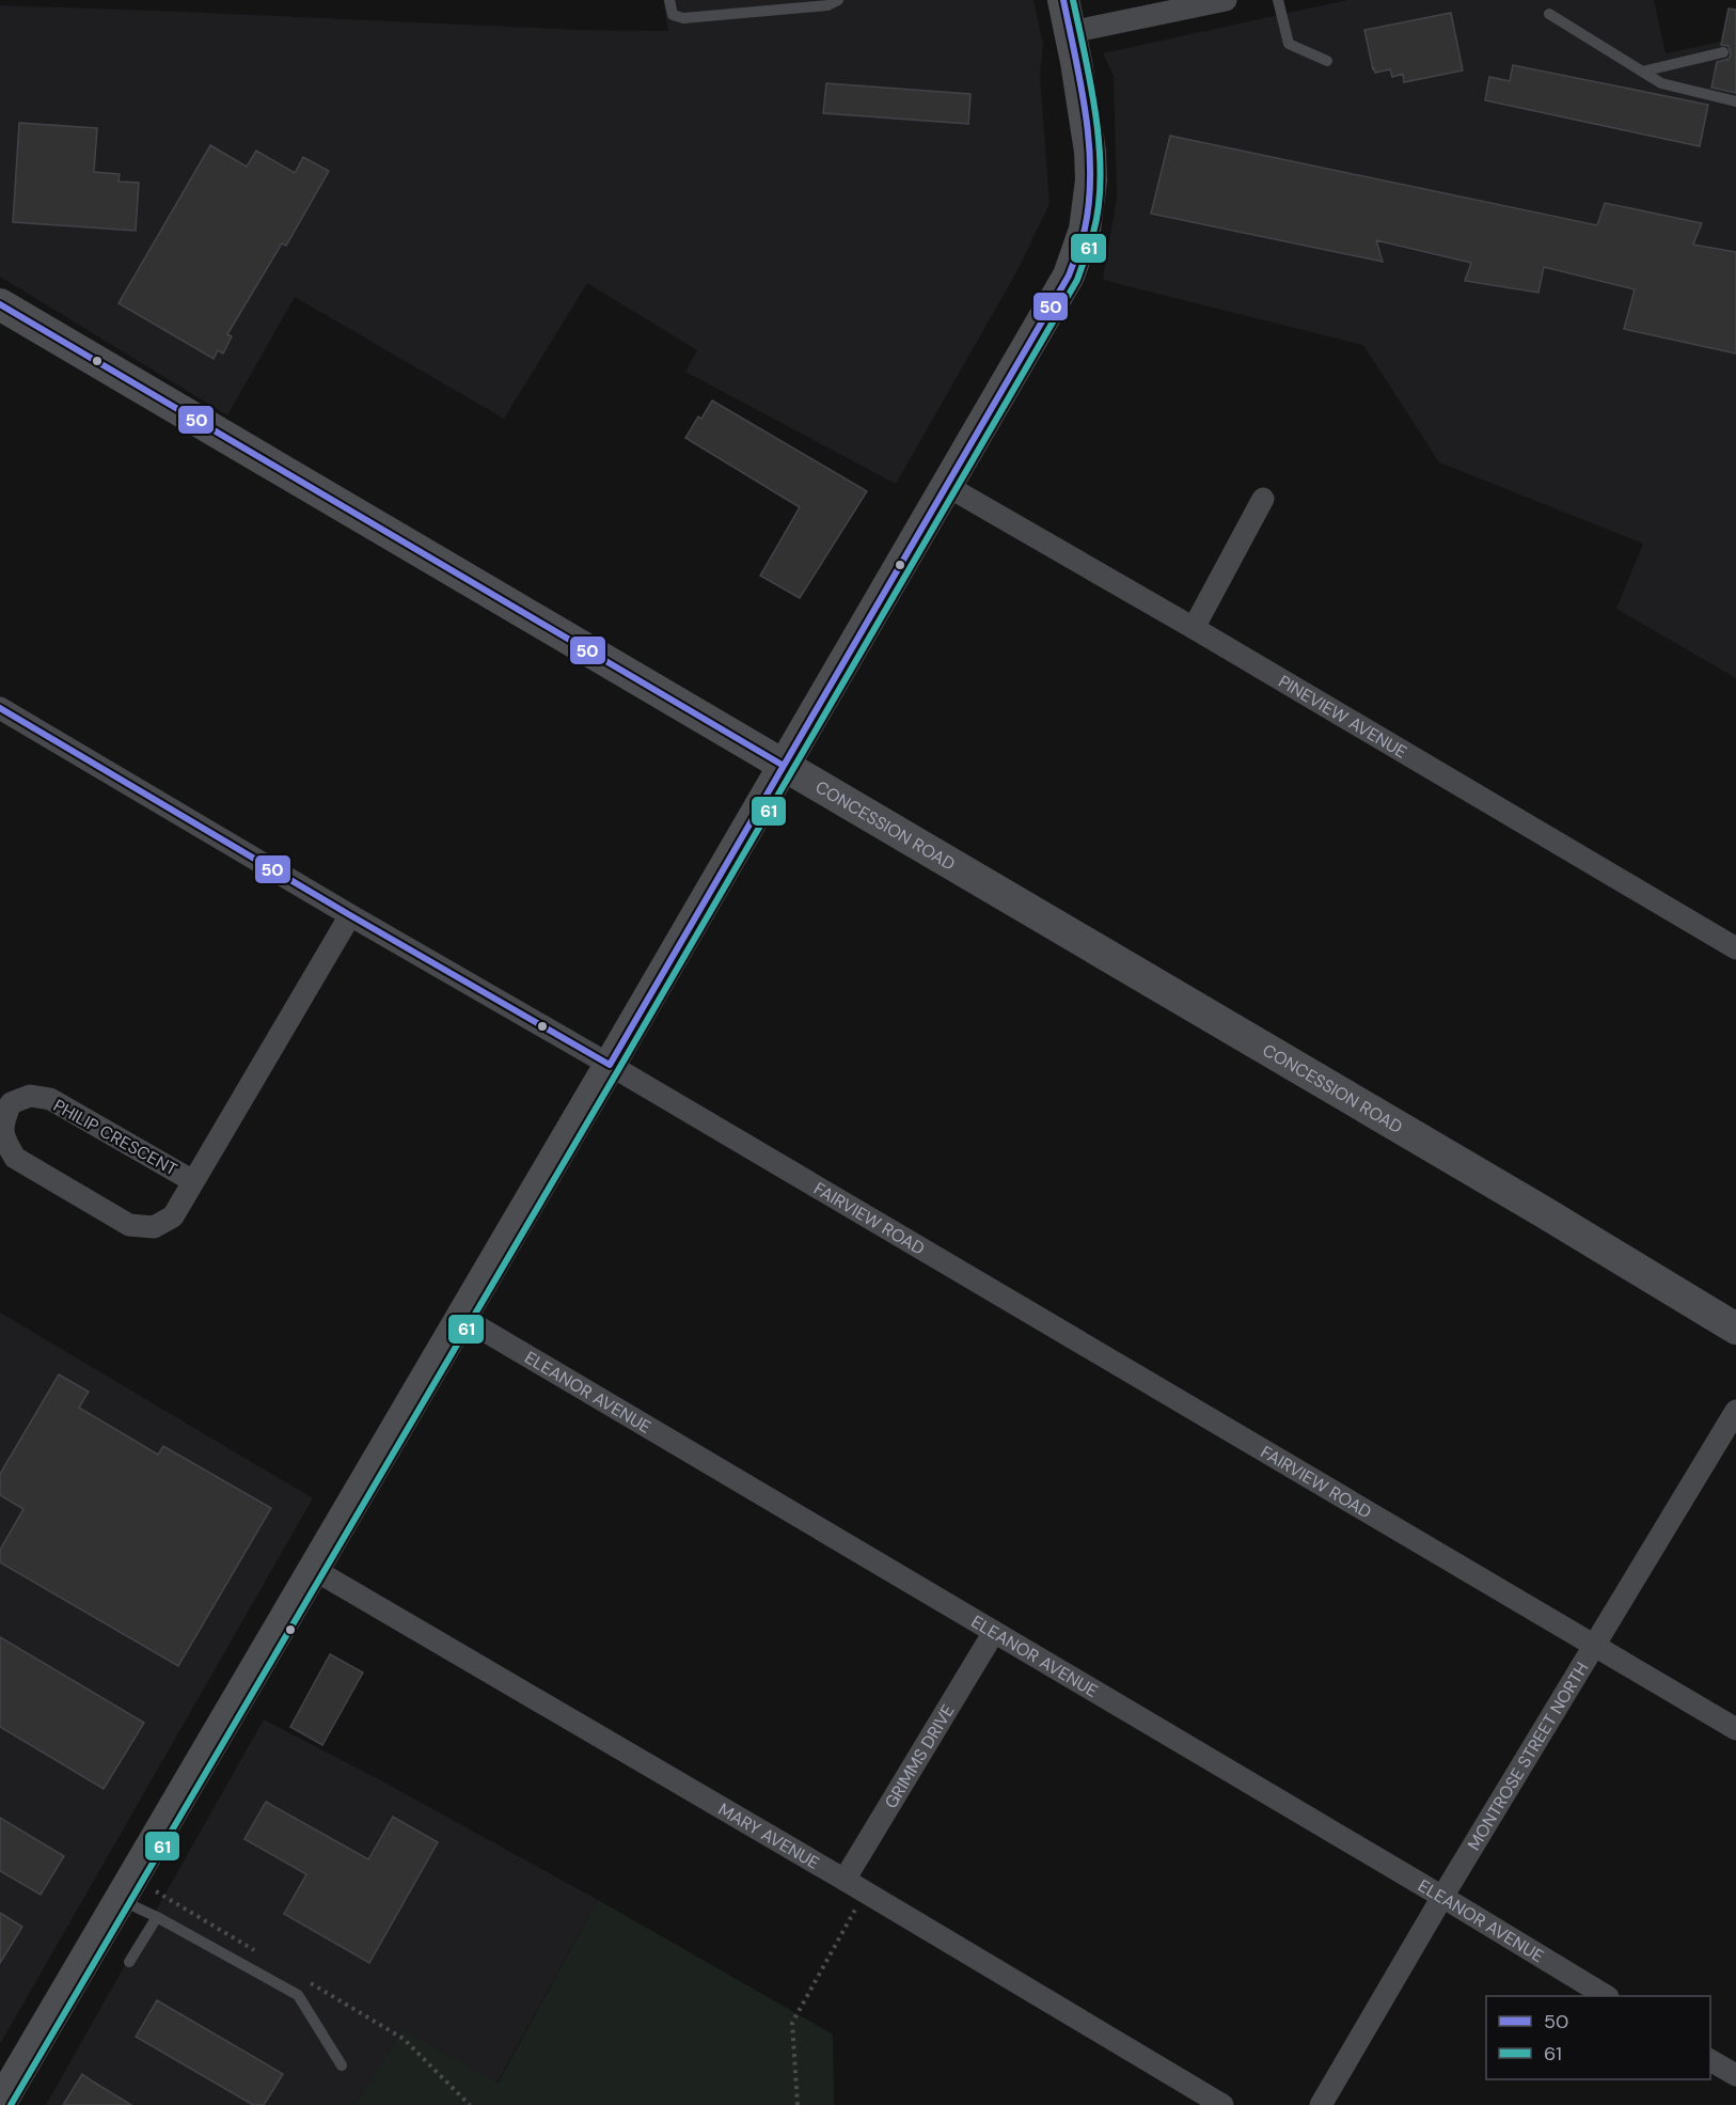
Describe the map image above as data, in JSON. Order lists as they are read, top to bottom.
{
  "streets": {
    "main road": ["CONCESSION ROAD"],
    "street": [
      "PINEVIEW AVENUE",
      "PHILIP CRESCENT",
      "FAIRVIEW ROAD",
      "ELEANOR AVENUE",
      "GRIMMS DRIVE",
      "MONTROSE STREET NORTH",
      "MARY AVENUE"
    ]
  },
  "crossings": [
    ["PHILIP CRESCENT", "FAIRVIEW ROAD"],
    ["FAIRVIEW ROAD", "MONTROSE STREET NORTH"],
    ["ELEANOR AVENUE", "GRIMMS DRIVE"],
    ["ELEANOR AVENUE", "MONTROSE STREET NORTH"],
    ["GRIMMS DRIVE", "MARY AVENUE"]
  ],
  "lines": ["transit line 50", "transit line 61"],
  "legend": ["50", "61"]
}
